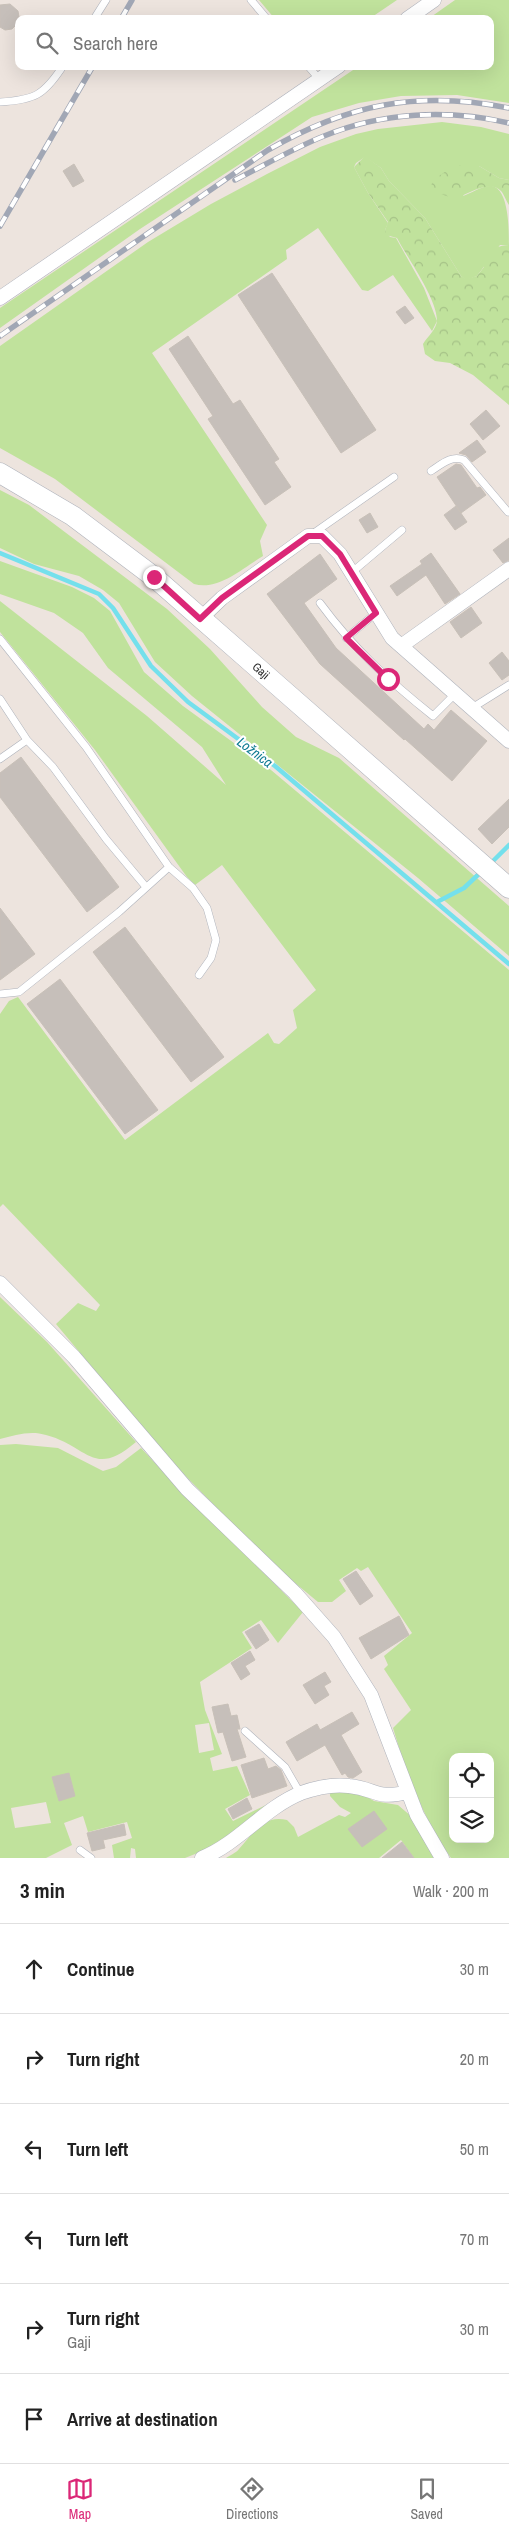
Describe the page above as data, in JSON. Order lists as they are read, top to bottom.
{
  "streets": {
    "street": ["Gaji"]
  },
  "water": ["Ložnica"],
  "page": {
    "search": "Search here",
    "heading": ["3 min", "Walk · 200 m"],
    "list": [
      ["Continue", "30 m"],
      ["Turn right", "20 m"],
      ["Turn left", "50 m"],
      ["Turn left", "70 m"],
      ["Turn right", "Gaji", "30 m"],
      "Arrive at destination"
    ],
    "nav": ["Map", "Directions", "Saved"]
  }
}
